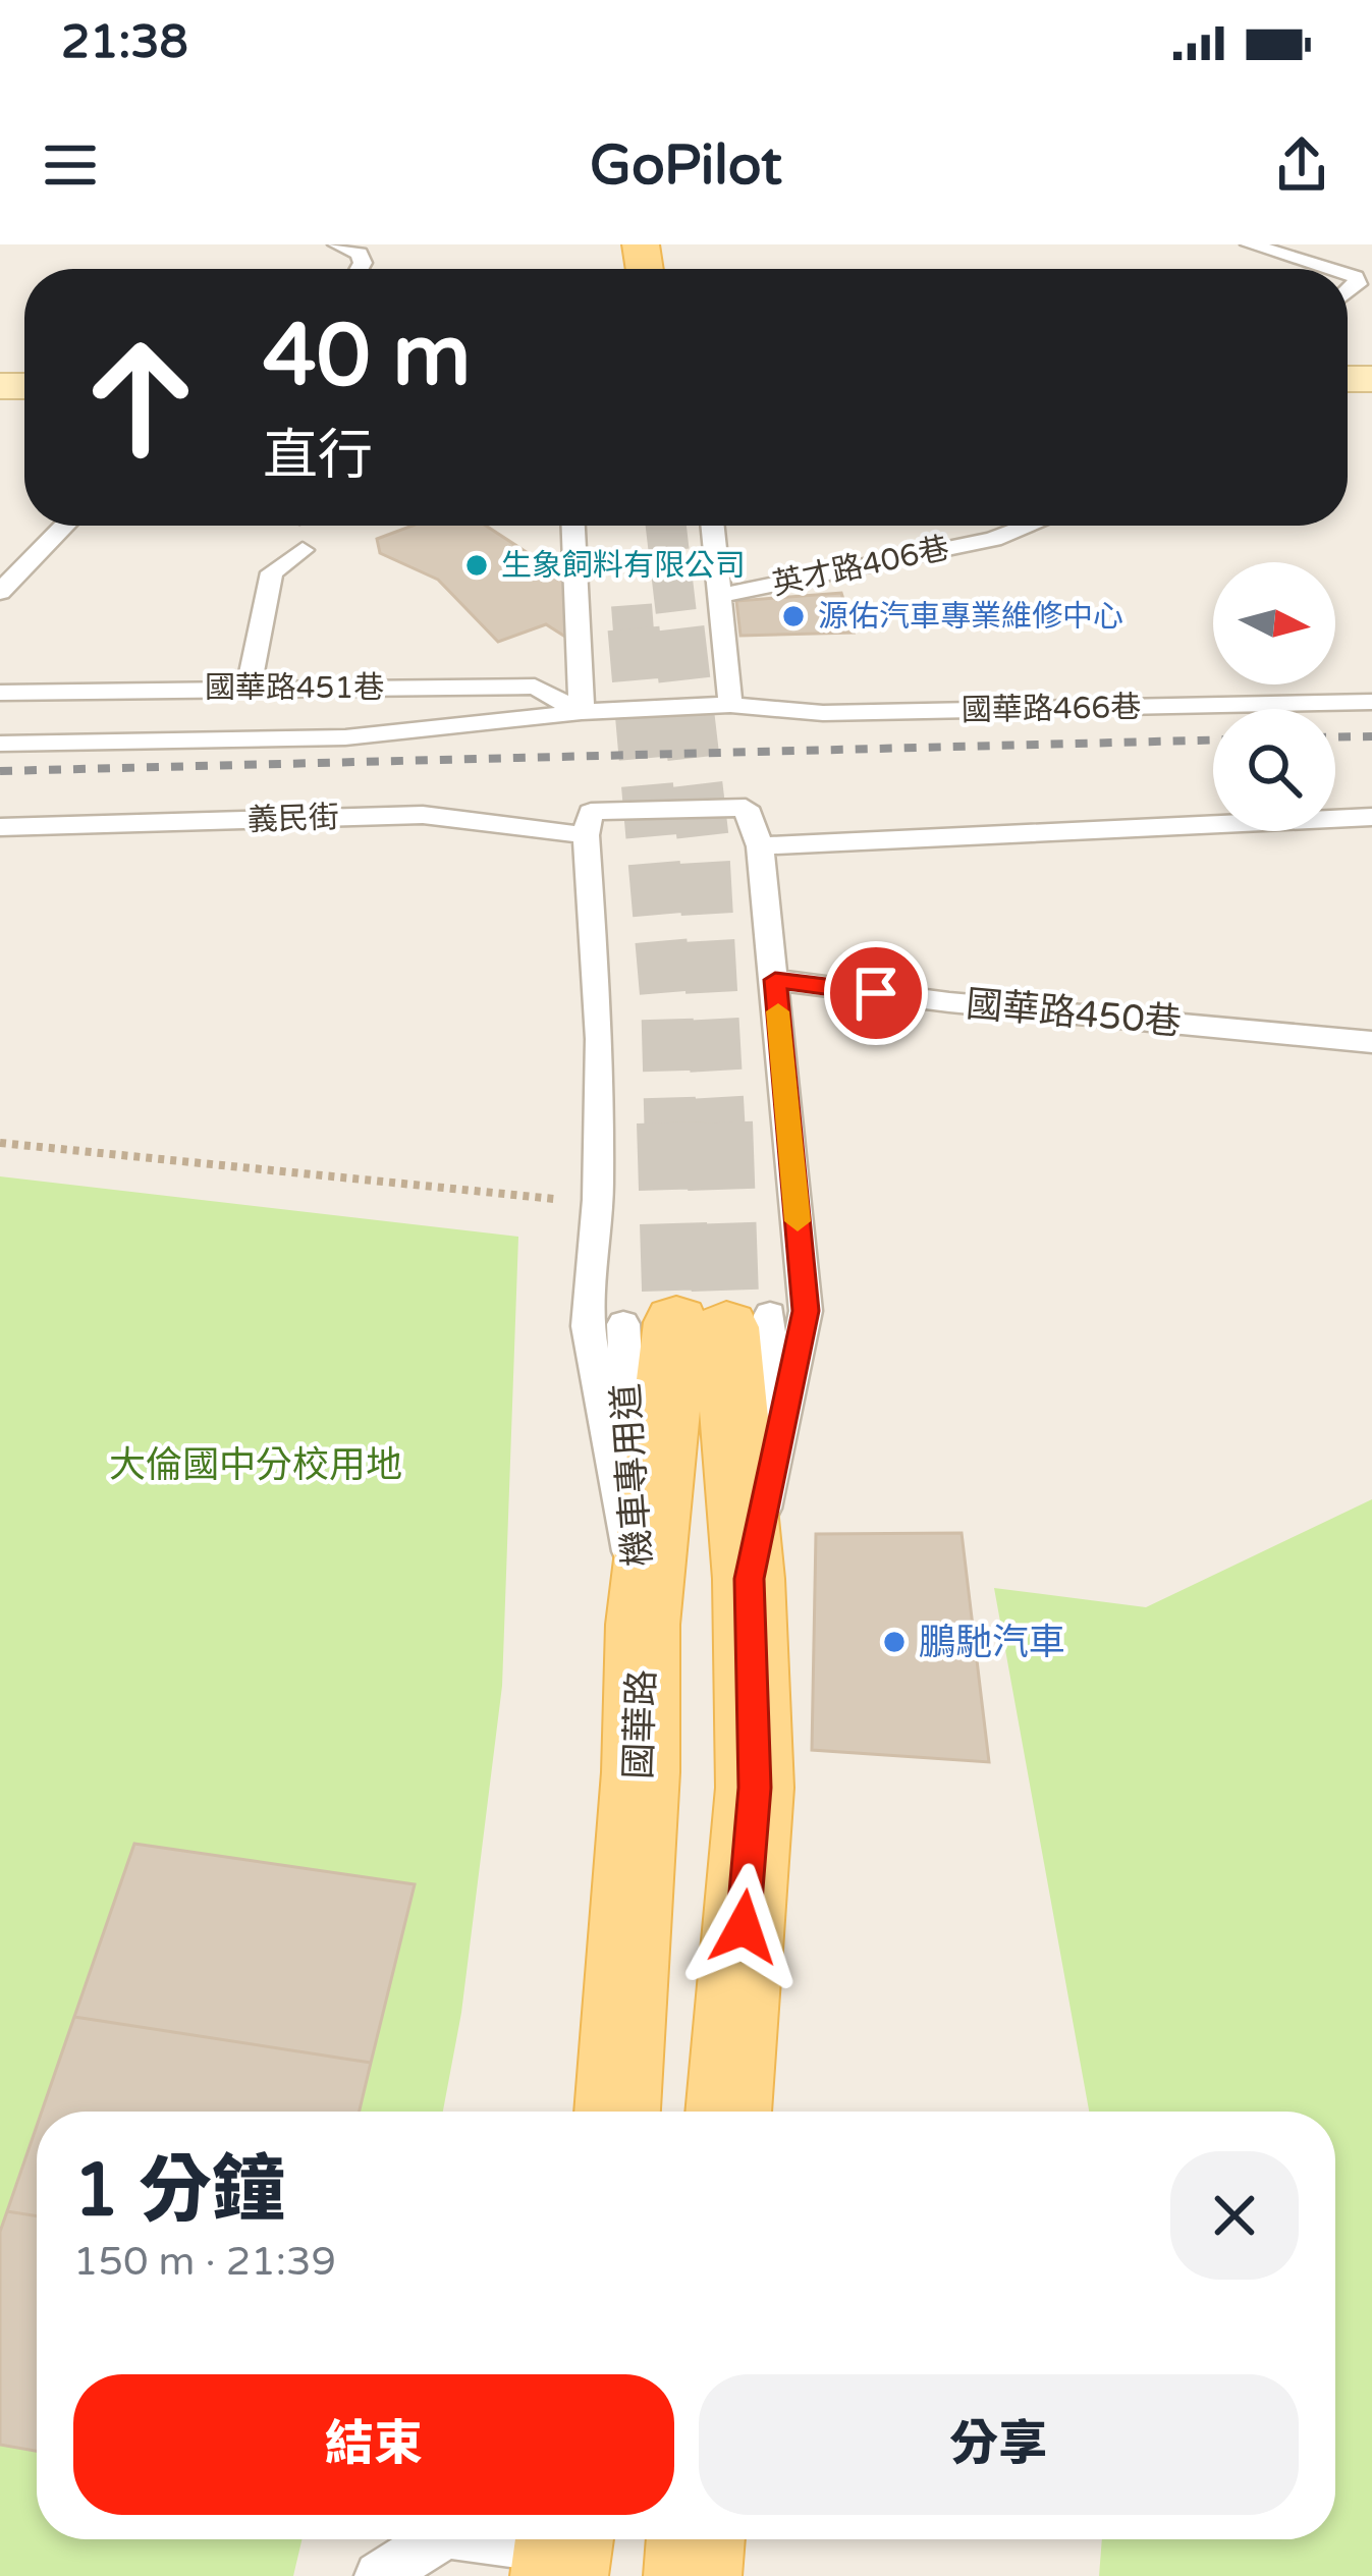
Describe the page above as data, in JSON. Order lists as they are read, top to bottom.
{
  "streets": {
    "main road": ["國華路"],
    "lane": [
      "英才路406巷",
      "國華路451巷",
      "國華路466巷",
      "義民街",
      "國華路450巷"
    ]
  },
  "crossings": [
    ["國華路451巷", "國華路466巷"]
  ],
  "parks": ["大倫國中分校用地"],
  "places": ["生象飼料有限公司", "源佑汽車專業維修中心", "鵬馳汽車"],
  "north": "right",
  "page": {
    "status": "21:38",
    "header": "GoPilot",
    "turn": ["40 m", "直行"],
    "heading": ["1 分鐘", "150 m · 21:39"],
    "buttons": ["結束", "分享"]
  }
}
